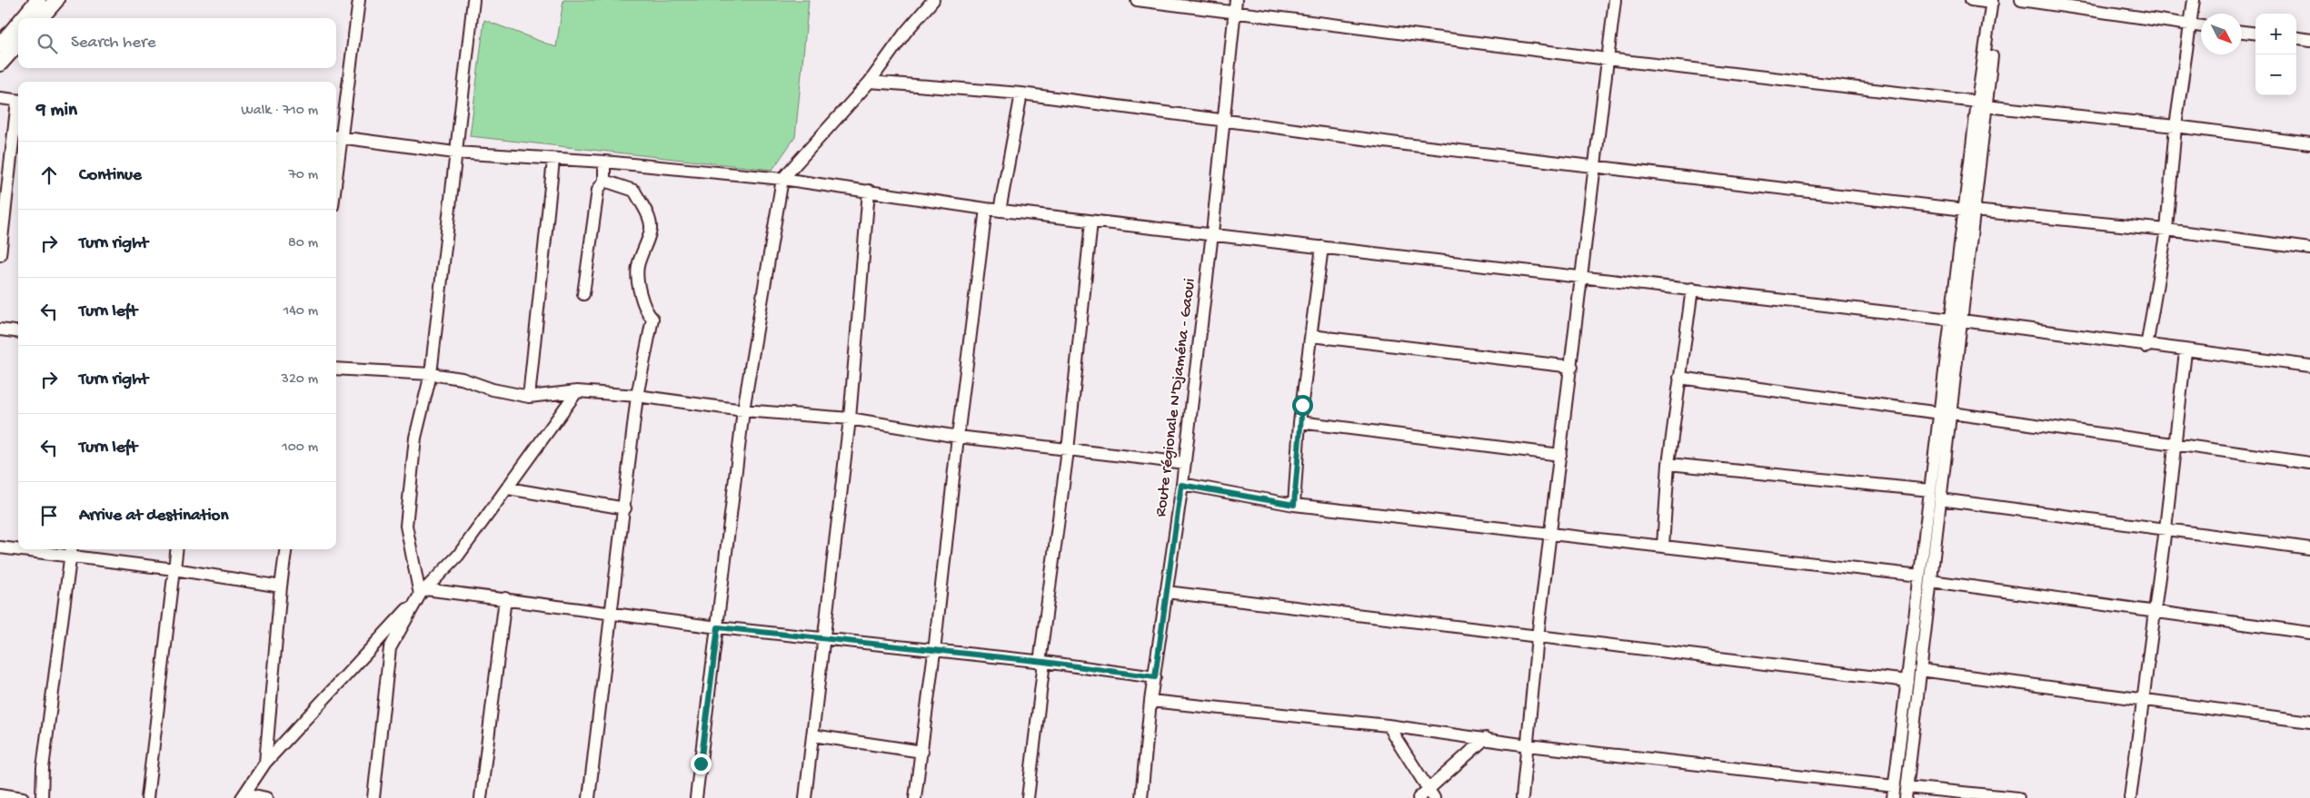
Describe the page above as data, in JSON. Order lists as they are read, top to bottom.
{
  "streets": {
    "street": ["Route régionale N'Djaména - Gaoui"]
  },
  "north": "bottom right",
  "page": {
    "map_buttons": ["+", "−"],
    "search": "Search here",
    "heading": ["9 min", "Walk · 710 m"],
    "list": [
      ["Continue", "70 m"],
      ["Turn right", "80 m"],
      ["Turn left", "140 m"],
      ["Turn right", "320 m"],
      ["Turn left", "100 m"],
      "Arrive at destination"
    ]
  }
}
